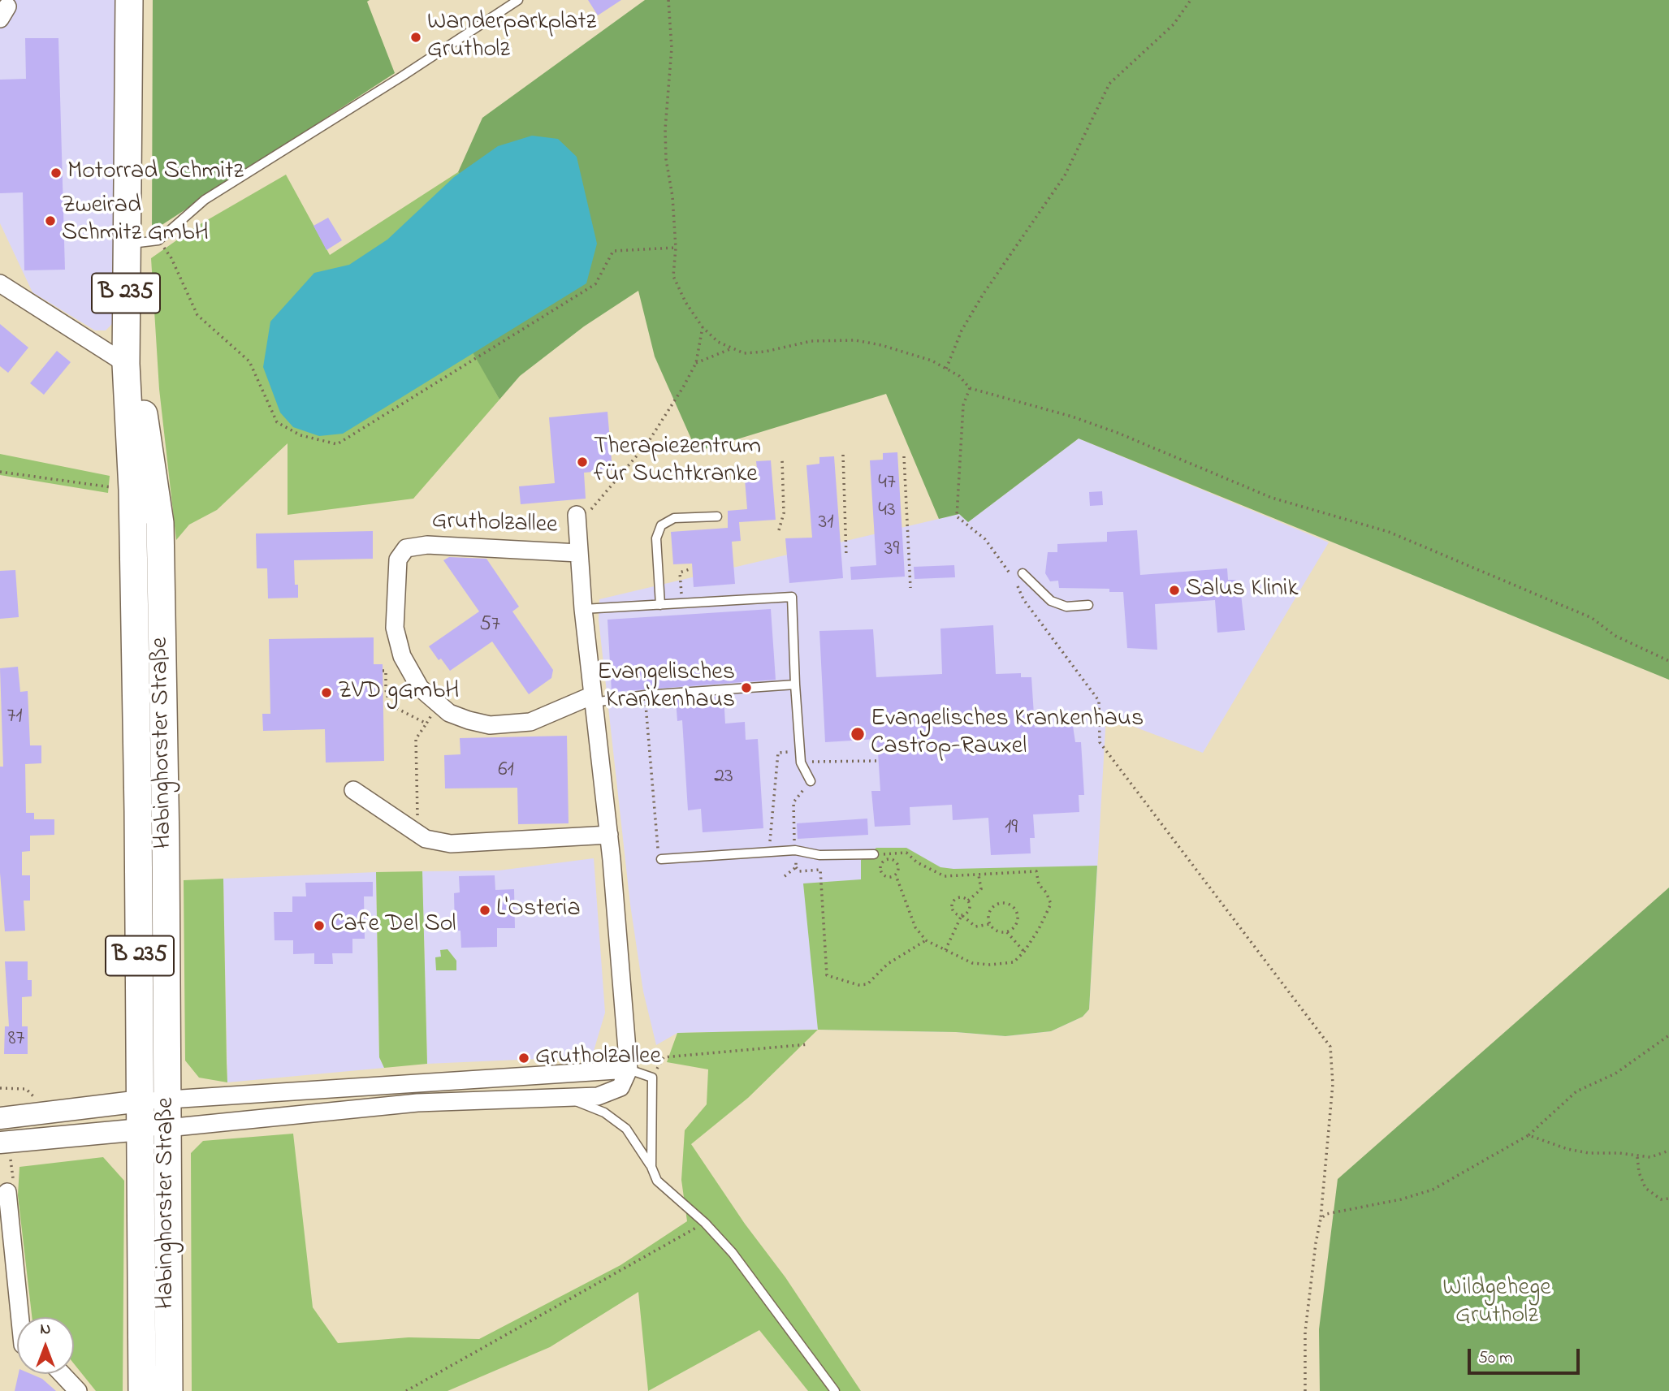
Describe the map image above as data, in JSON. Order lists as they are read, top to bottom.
{
  "streets": {
    "main road": ["B 235", "Habinghorster Straße"],
    "street": ["Grutholzallee"]
  },
  "parks": ["Wildgehege Grutholz"],
  "places": [
    "Wanderparkplatz Grutholz",
    "Motorrad Schmitz",
    "Zweirad Schmitz GmbH",
    "Therapiezentrum für Suchtkranke",
    "Salus Klinik",
    "Evangelisches Krankenhaus",
    "ZVD gGmbH",
    "Evangelisches Krankenhaus Castrop-Rauxel",
    "L'Osteria",
    "Cafe Del Sol",
    "Grutholzallee"
  ],
  "house_numbers": [
    "47",
    "43",
    "31",
    "39",
    "57",
    "71",
    "61",
    "23",
    "19",
    "87"
  ],
  "scale_bar": "50 m",
  "north": "top"
}
